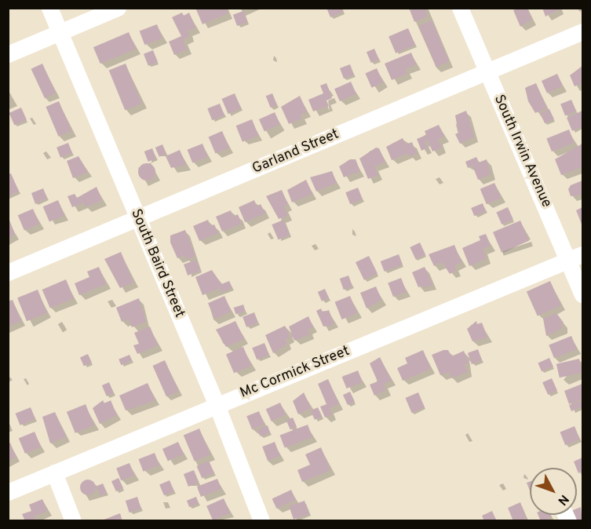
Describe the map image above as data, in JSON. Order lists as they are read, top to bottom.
{
  "streets": {
    "street": [
      "South Irwin Avenue",
      "Garland Street",
      "South Baird Street",
      "Mc Cormick Street"
    ]
  },
  "crossings": [
    ["South Irwin Avenue", "Garland Street"],
    ["South Irwin Avenue", "Mc Cormick Street"],
    ["Garland Street", "South Baird Street"],
    ["South Baird Street", "Mc Cormick Street"]
  ],
  "north": "bottom right"
}
